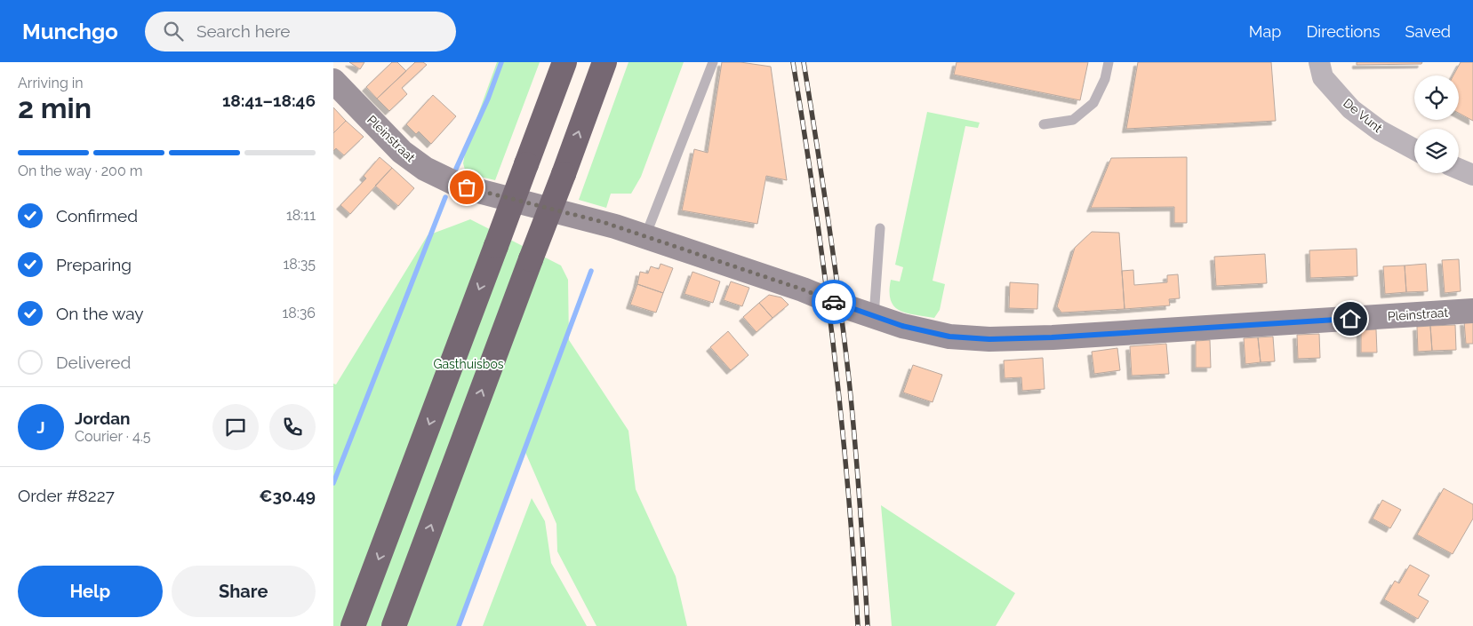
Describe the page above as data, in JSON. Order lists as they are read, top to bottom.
{
  "streets": {
    "street": ["De Vunt", "Pleinstraat"]
  },
  "parks": ["Gasthuisbos"],
  "page": {
    "header": "Munchgo",
    "search": "Search here",
    "nav": ["Map", "Directions", "Saved"],
    "heading": ["2 min", "Arriving in", "18:41–18:46"],
    "panel": [
      "Jordan",
      "Courier · 4.5",
      "Order #8227",
      "€30.49"
    ],
    "bar": "On the way · 200 m",
    "list": [
      ["Confirmed", "18:11"],
      ["Preparing", "18:35"],
      ["On the way", "18:36"],
      "Delivered"
    ],
    "round": "J",
    "buttons": ["Help", "Share"]
  }
}
